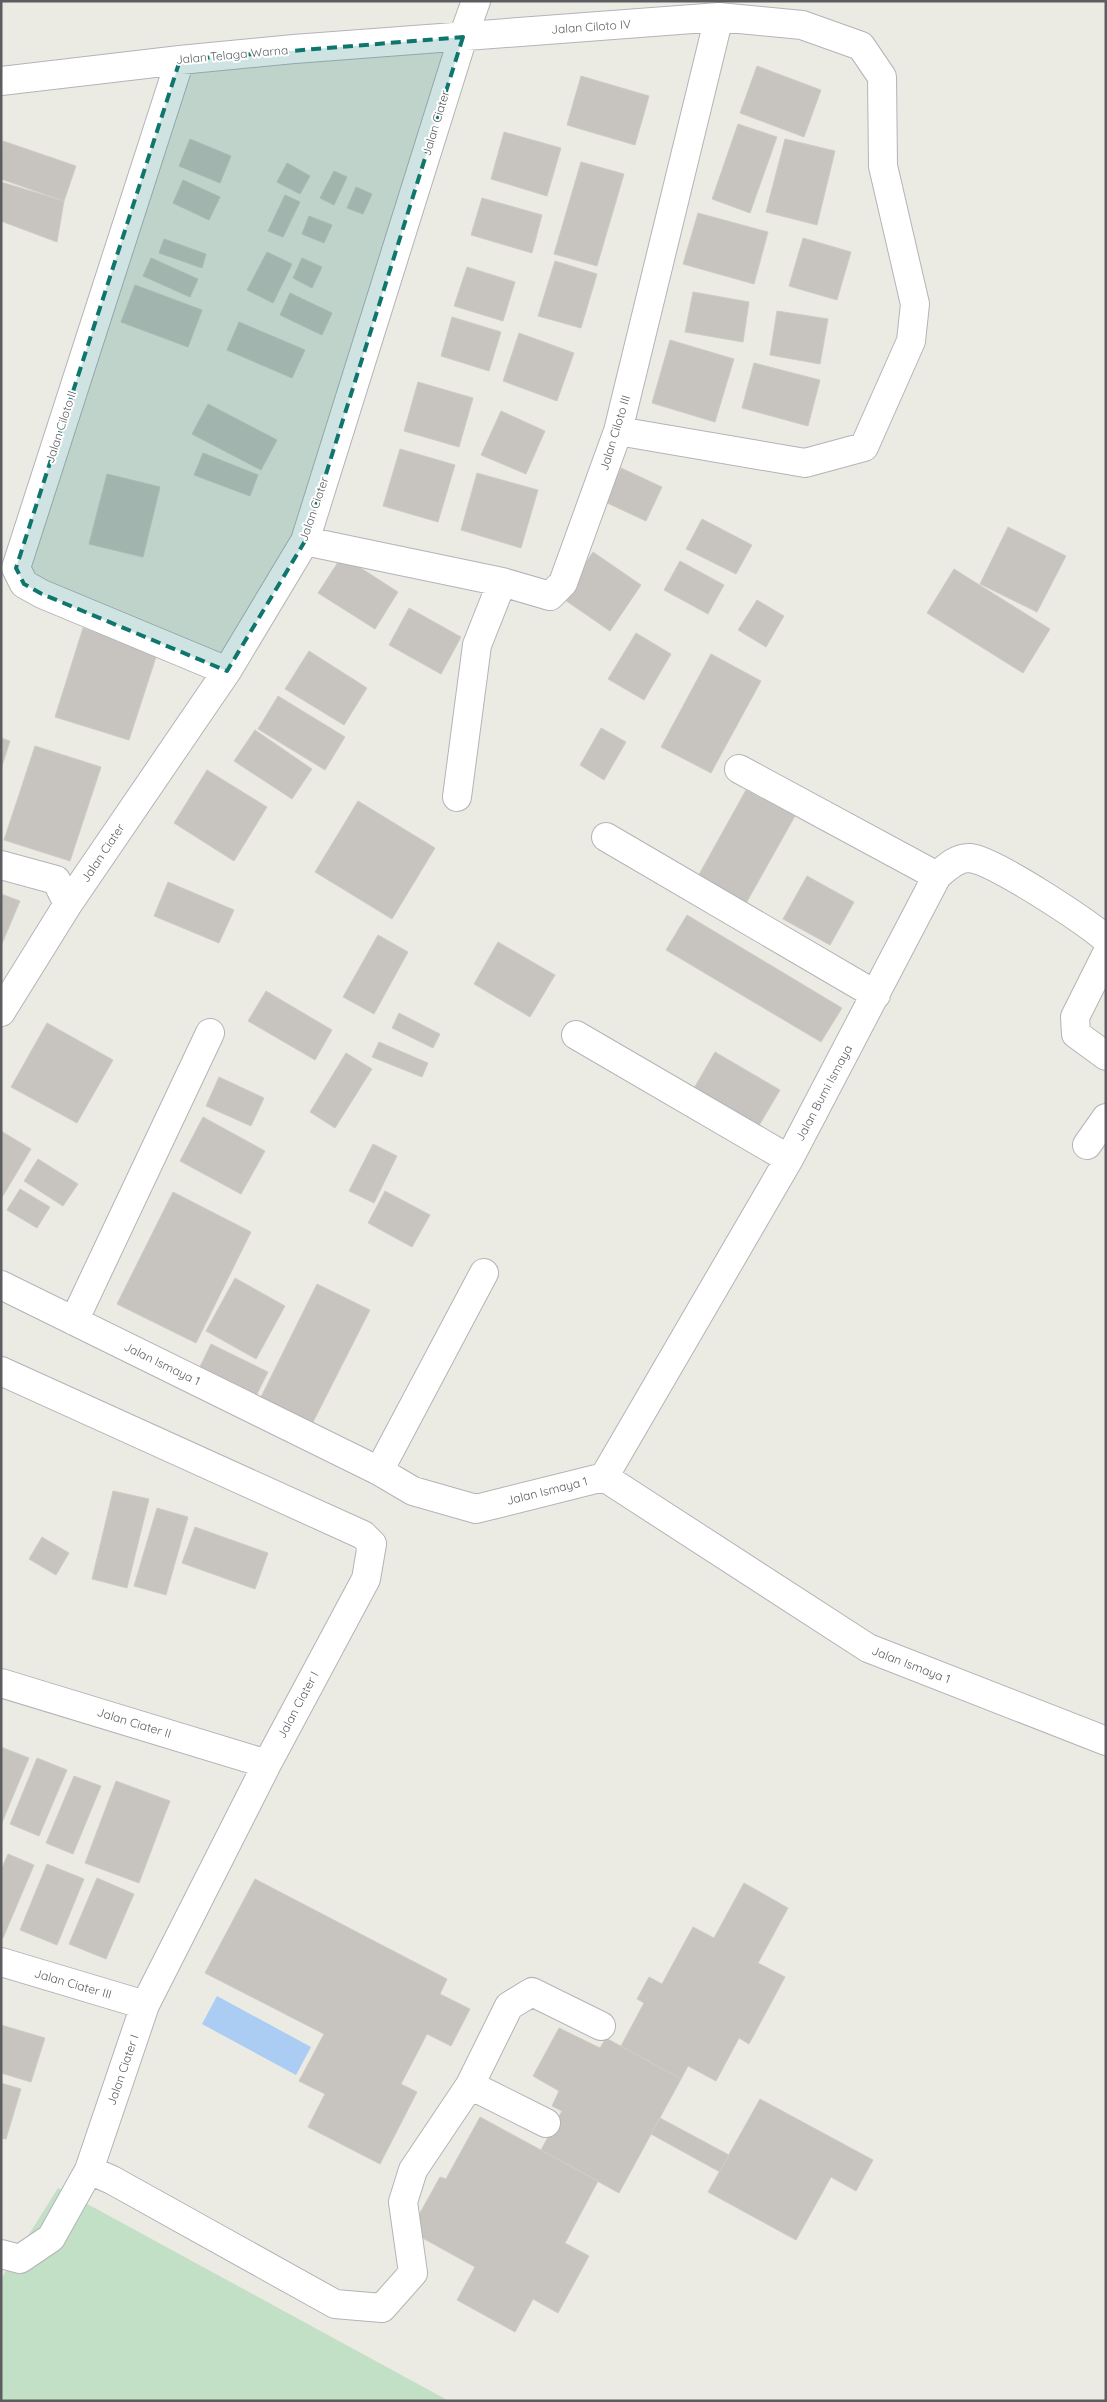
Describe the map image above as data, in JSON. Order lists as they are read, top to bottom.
{
  "streets": {
    "street": [
      "Jalan Ciloto IV",
      "Jalan Telaga Warna",
      "Jalan Ciater",
      "Jalan Ciloto II",
      "Jalan Ciloto III",
      "Jalan Bumi Ismaya",
      "Jalan Ismaya 1",
      "Jalan Ciater I",
      "Jalan Ciater II",
      "Jalan Ciater III"
    ]
  },
  "crossings": [
    ["Jalan Ciloto IV", "Jalan Telaga Warna"],
    ["Jalan Ciloto IV", "Jalan Ciater"],
    ["Jalan Ciloto IV", "Jalan Ciloto III"],
    ["Jalan Telaga Warna", "Jalan Ciater"],
    ["Jalan Telaga Warna", "Jalan Ciloto II"],
    ["Jalan Ciater", "Jalan Ciloto II"],
    ["Jalan Ciater", "Jalan Ciloto III"],
    ["Jalan Bumi Ismaya", "Jalan Ismaya 1"],
    ["Jalan Ciater I", "Jalan Ciater II"],
    ["Jalan Ciater I", "Jalan Ciater III"]
  ]
}
